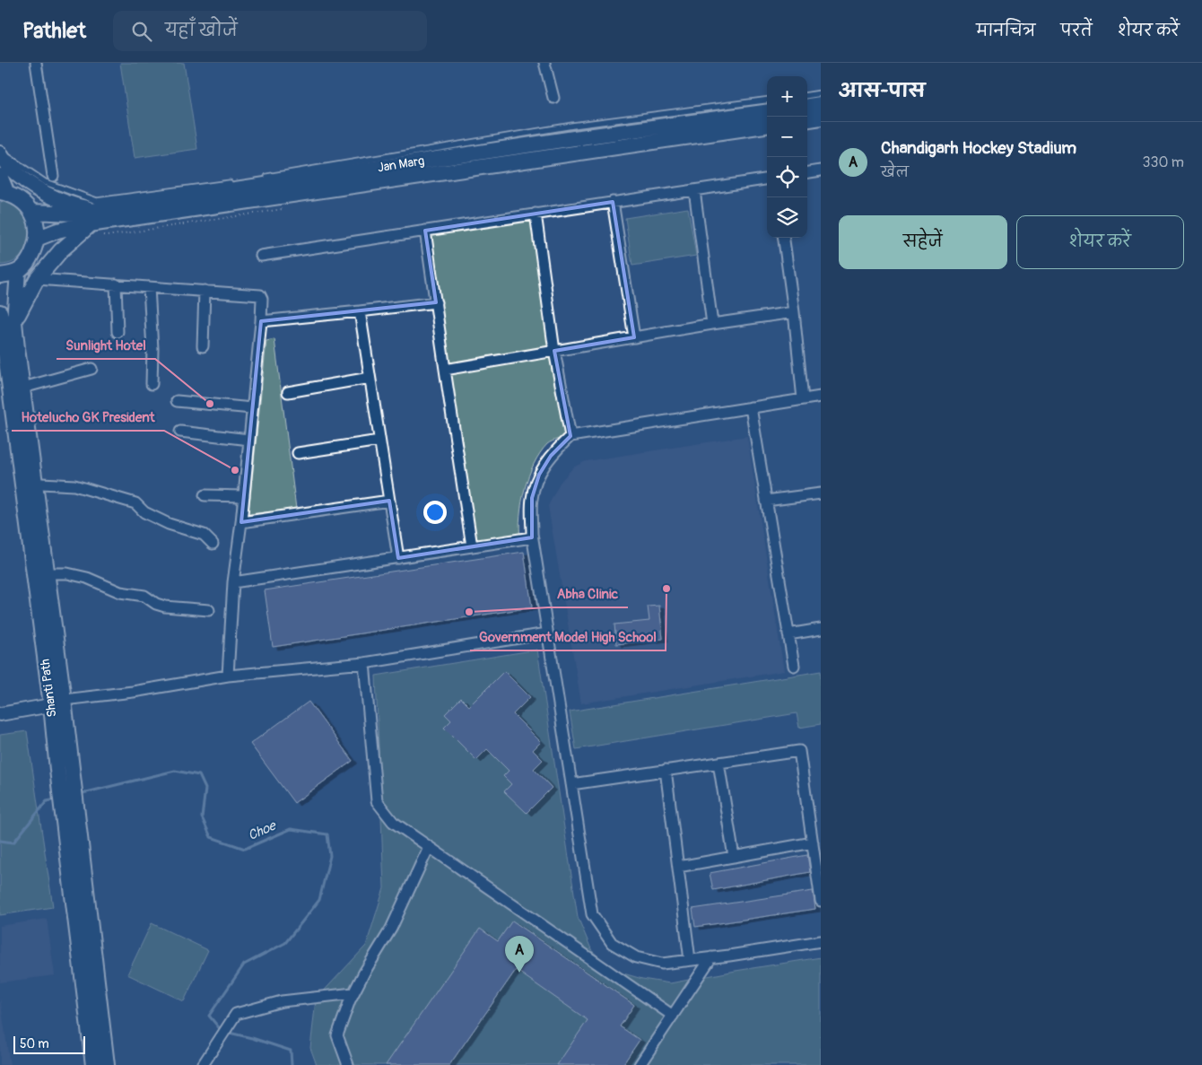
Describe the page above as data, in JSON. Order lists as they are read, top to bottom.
{
  "streets": {
    "main road": ["Jan Marg", "Shanti Path"]
  },
  "water": ["Choe"],
  "places": [
    "Sunlight Hotel",
    "Hotelucho GK President",
    "Government Model High School",
    "Abha Clinic"
  ],
  "scale_bar": "50 m",
  "page": {
    "header": "Pathlet",
    "search": "यहाँ खोजें",
    "nav": ["मानचित्र", "परतें", "शेयर करें"],
    "heading": "आस-पास",
    "map_buttons": ["+", "−"],
    "list": [
      {
        "mark": "A",
        "name": "Chandigarh Hockey Stadium",
        "note": "खेल",
        "value": "330 m"
      }
    ],
    "buttons": ["सहेजें", "शेयर करें"],
    "pins": "A",
    "scale": "50 m"
  }
}
